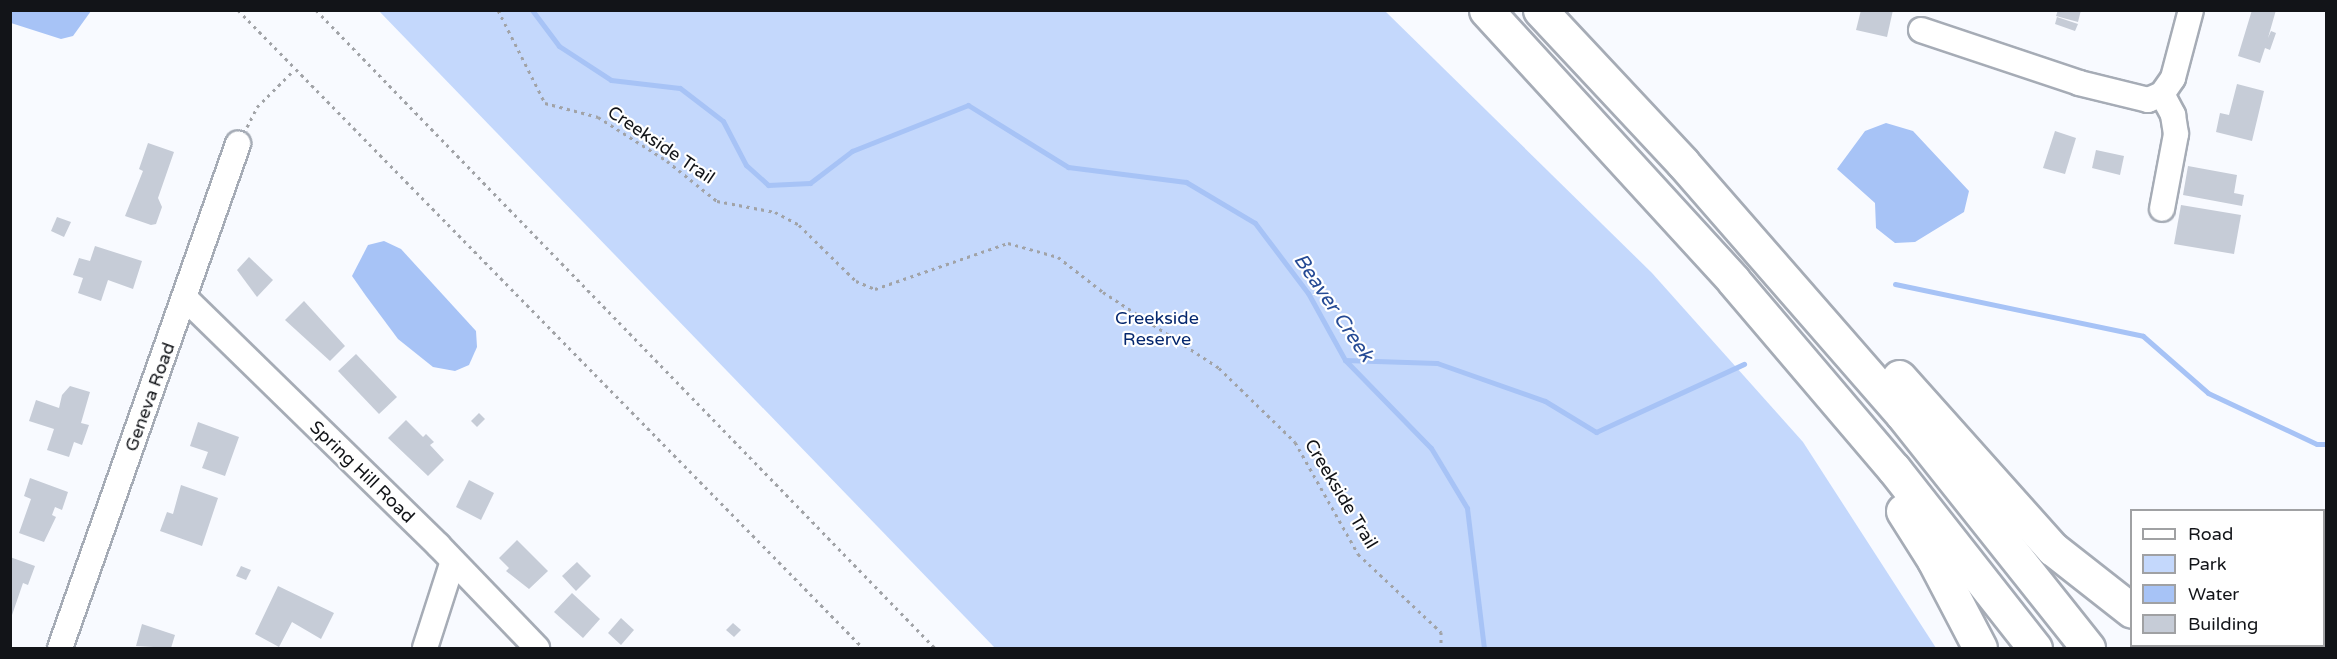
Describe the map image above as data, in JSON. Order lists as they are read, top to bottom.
{
  "streets": {
    "street": ["Geneva Road", "Spring Hill Road"],
    "path": ["Creekside Trail"]
  },
  "crossings": [
    ["Geneva Road", "Spring Hill Road"]
  ],
  "water": ["Beaver Creek"],
  "parks": ["Creekside Reserve"],
  "legend": [
    "Road",
    "Park",
    "Water",
    "Building"
  ]
}
